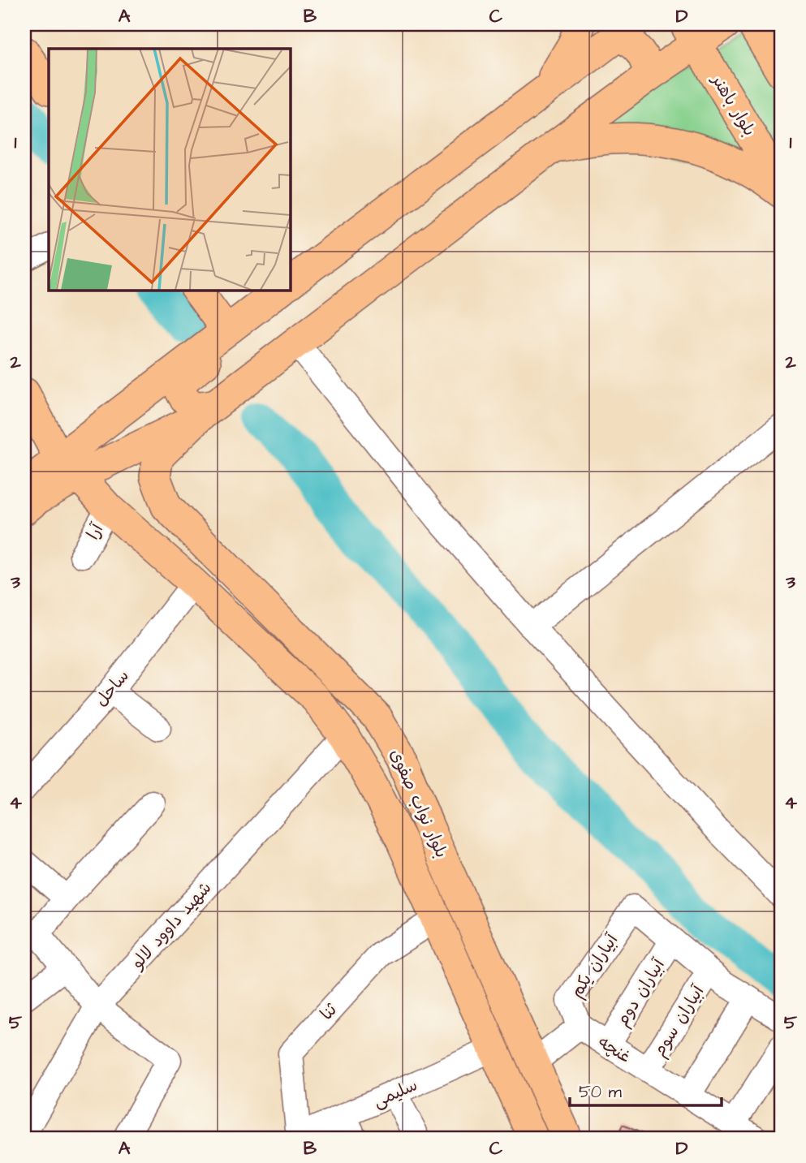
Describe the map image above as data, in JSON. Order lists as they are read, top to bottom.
{
  "streets": {
    "main road": ["بلوار باهنر", "بلوار نواب صفوی"],
    "street": [
      "آرا",
      "ساحل",
      "شهید داوود لالو",
      "آبیاران یکم",
      "آبیاران دوم",
      "ثنا",
      "آبیاران سوم",
      "غنچه",
      "سلیمی"
    ]
  },
  "crossings": [
    ["آرا", "بلوار نواب صفوی"],
    ["ساحل", "بلوار نواب صفوی"],
    ["بلوار نواب صفوی", "شهید داوود لالو"],
    ["بلوار نواب صفوی", "ثنا"],
    ["بلوار نواب صفوی", "غنچه"],
    ["بلوار نواب صفوی", "سلیمی"],
    ["آبیاران یکم", "آبیاران دوم"],
    ["آبیاران یکم", "غنچه"],
    ["آبیاران دوم", "غنچه"],
    ["ثنا", "سلیمی"],
    ["آبیاران سوم", "غنچه"]
  ],
  "scale_bar": "50 m",
  "grid": {
    "columns": [
      "A",
      "B",
      "C",
      "D"
    ],
    "rows": [
      "1",
      "2",
      "3",
      "4",
      "5"
    ]
  }
}
